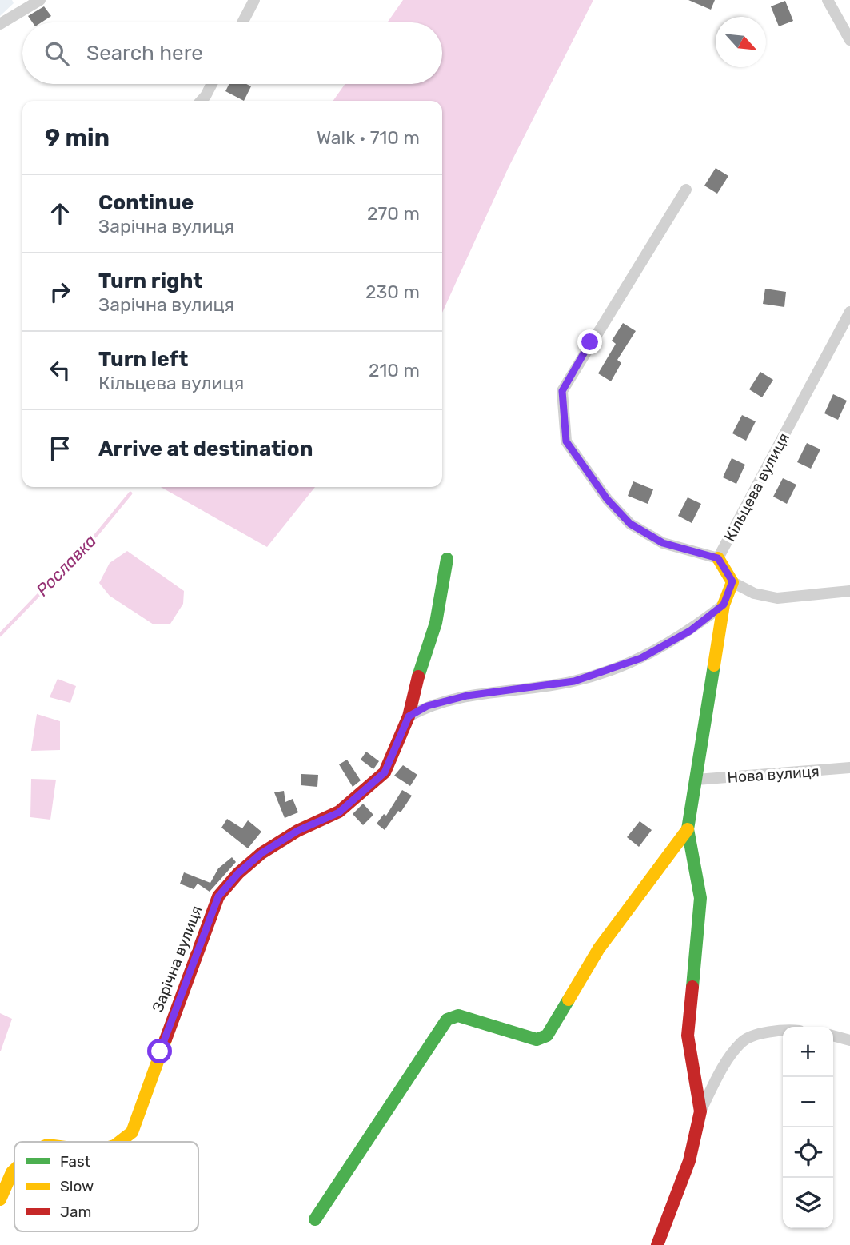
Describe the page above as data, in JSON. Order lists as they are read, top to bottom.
{
  "streets": {
    "street": ["Кільцева вулиця", "Нова вулиця", "Зарічна вулиця"]
  },
  "water": ["Рославка"],
  "legend": ["Fast", "Slow", "Jam"],
  "north": "bottom right",
  "page": {
    "search": "Search here",
    "heading": ["9 min", "Walk · 710 m"],
    "list": [
      ["Continue", "Зарічна вулиця", "270 m"],
      ["Turn right", "Зарічна вулиця", "230 m"],
      ["Turn left", "Кільцева вулиця", "210 m"],
      "Arrive at destination"
    ],
    "map_buttons": ["+", "−"]
  }
}
